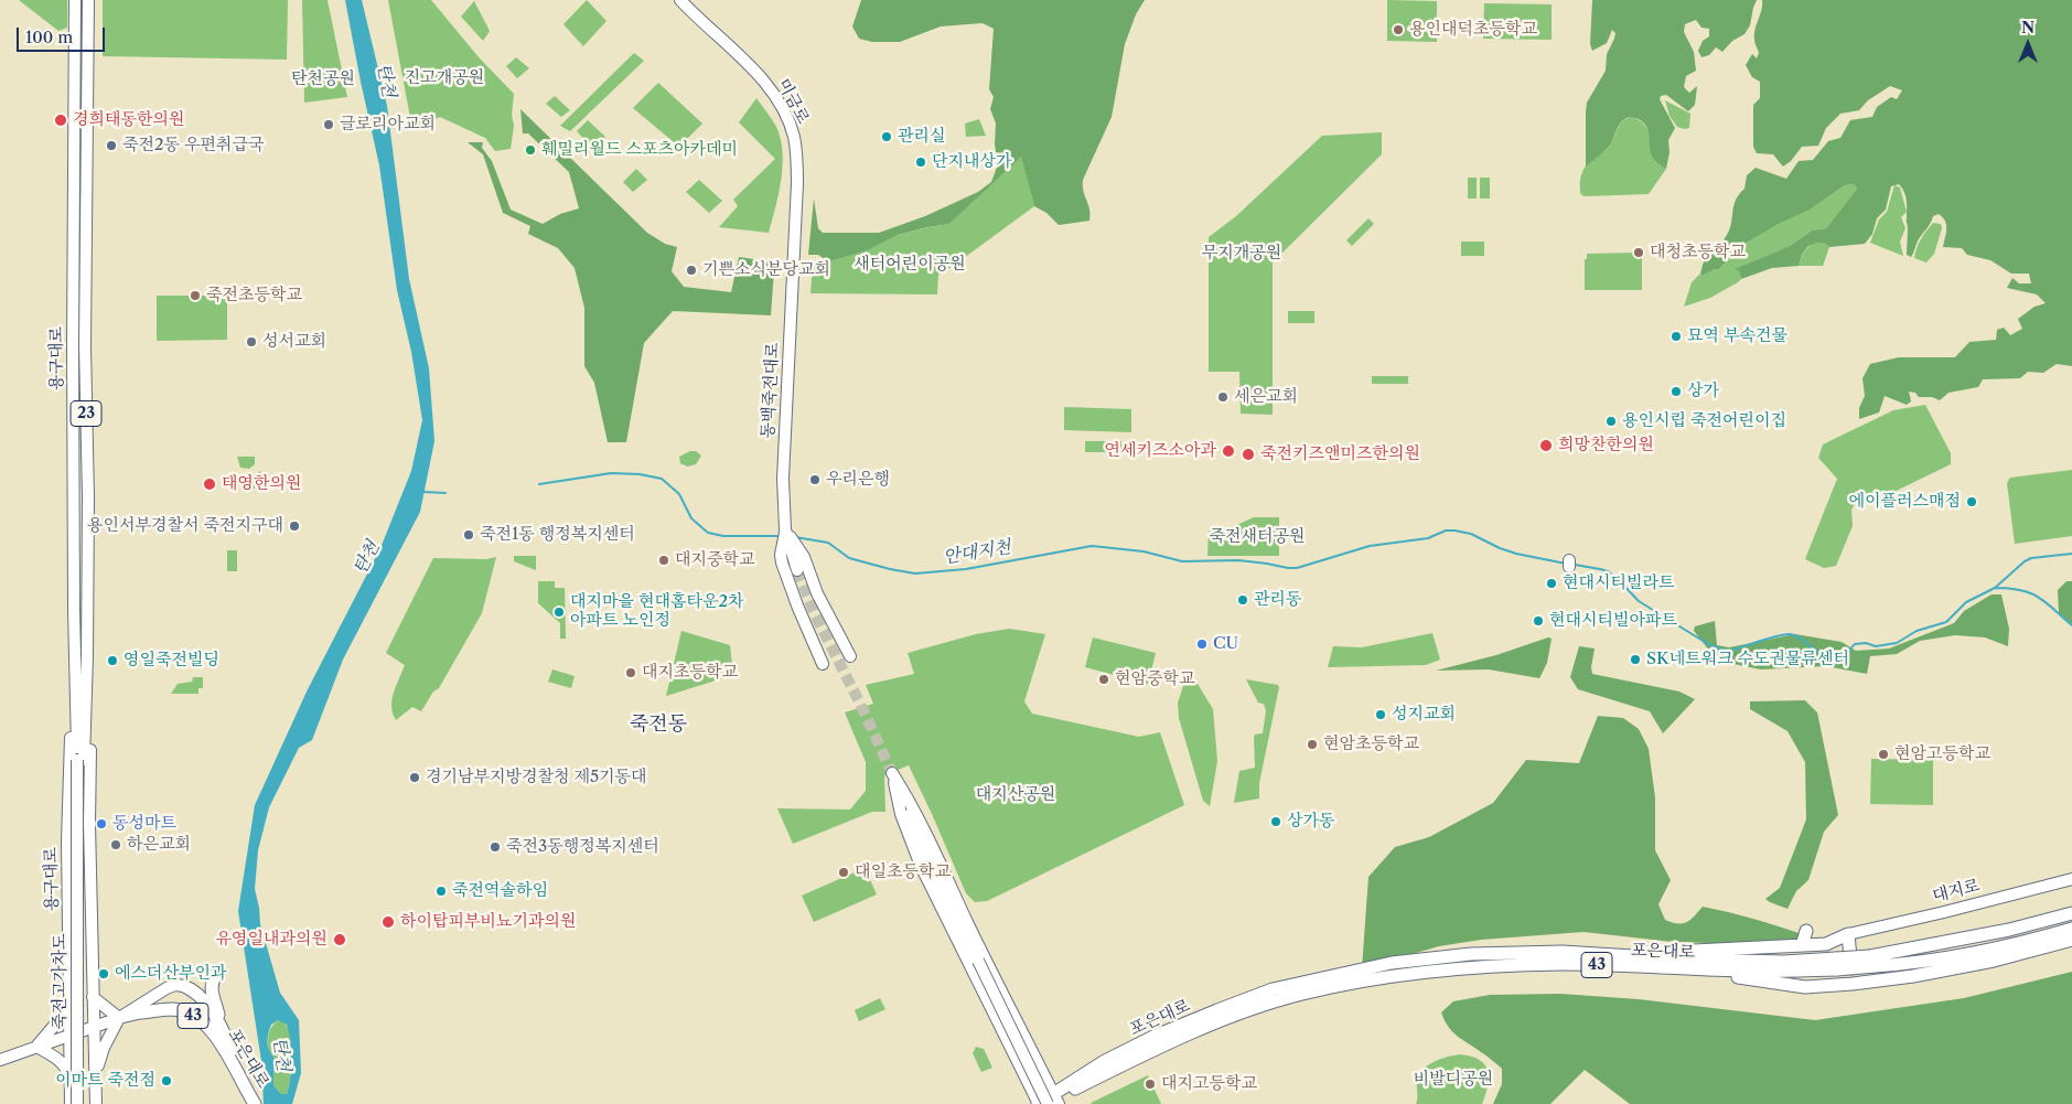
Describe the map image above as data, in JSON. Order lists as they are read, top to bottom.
{
  "streets": {
    "highway": ["포은대로", "43"],
    "main road": [
      "미금로",
      "용구대로",
      "동백죽전대로",
      "23",
      "대지로",
      "죽전고가차도"
    ]
  },
  "crossings": [
    ["미금로", "동백죽전대로"],
    ["용구대로", "포은대로"],
    ["용구대로", "죽전고가차도"],
    ["포은대로", "43"]
  ],
  "districts": ["죽전동"],
  "water": ["탄천", "안대지천"],
  "parks": [
    "진고개공원",
    "탄천공원",
    "무지개공원",
    "새터어린이공원",
    "죽전새터공원",
    "대지산공원",
    "비발디공원"
  ],
  "places": [
    "용인대덕초등학교",
    "경희태동한의원",
    "글로리아교회",
    "관리실",
    "죽전2동 우편취급국",
    "훼밀리월드 스포츠아카데미",
    "단지내상가",
    "대청초등학교",
    "기쁜소식분당교회",
    "죽전초등학교",
    "묘역 부속건물",
    "성서교회",
    "상가",
    "세은교회",
    "용인시립 죽전어린이집",
    "희망찬한의원",
    "연세키즈소아과",
    "죽전키즈앤미즈한의원",
    "우리은행",
    "태영한의원",
    "에이플러스매점",
    "용인서부경찰서 죽전지구대",
    "죽전1동 행정복지센터",
    "대지중학교",
    "현대시티빌라트",
    "관리동",
    "대지마을 현대홈타운2차 아파트 노인정",
    "현대시티빌아파트",
    "CU",
    "SK네트워크 수도권물류센터",
    "영일죽전빌딩",
    "대지초등학교",
    "현암중학교",
    "성지교회",
    "현암초등학교",
    "현암고등학교",
    "경기남부지방경찰청 제5기동대",
    "상가동",
    "동성마트",
    "하은교회",
    "죽전3동행정복지센터",
    "대일초등학교",
    "죽전역솔하임",
    "하이탑피부비뇨기과의원",
    "유영일내과의원",
    "에스더산부인과",
    "이마트 죽전점",
    "대지고등학교"
  ],
  "scale_bar": "100 m",
  "north": "top"
}
